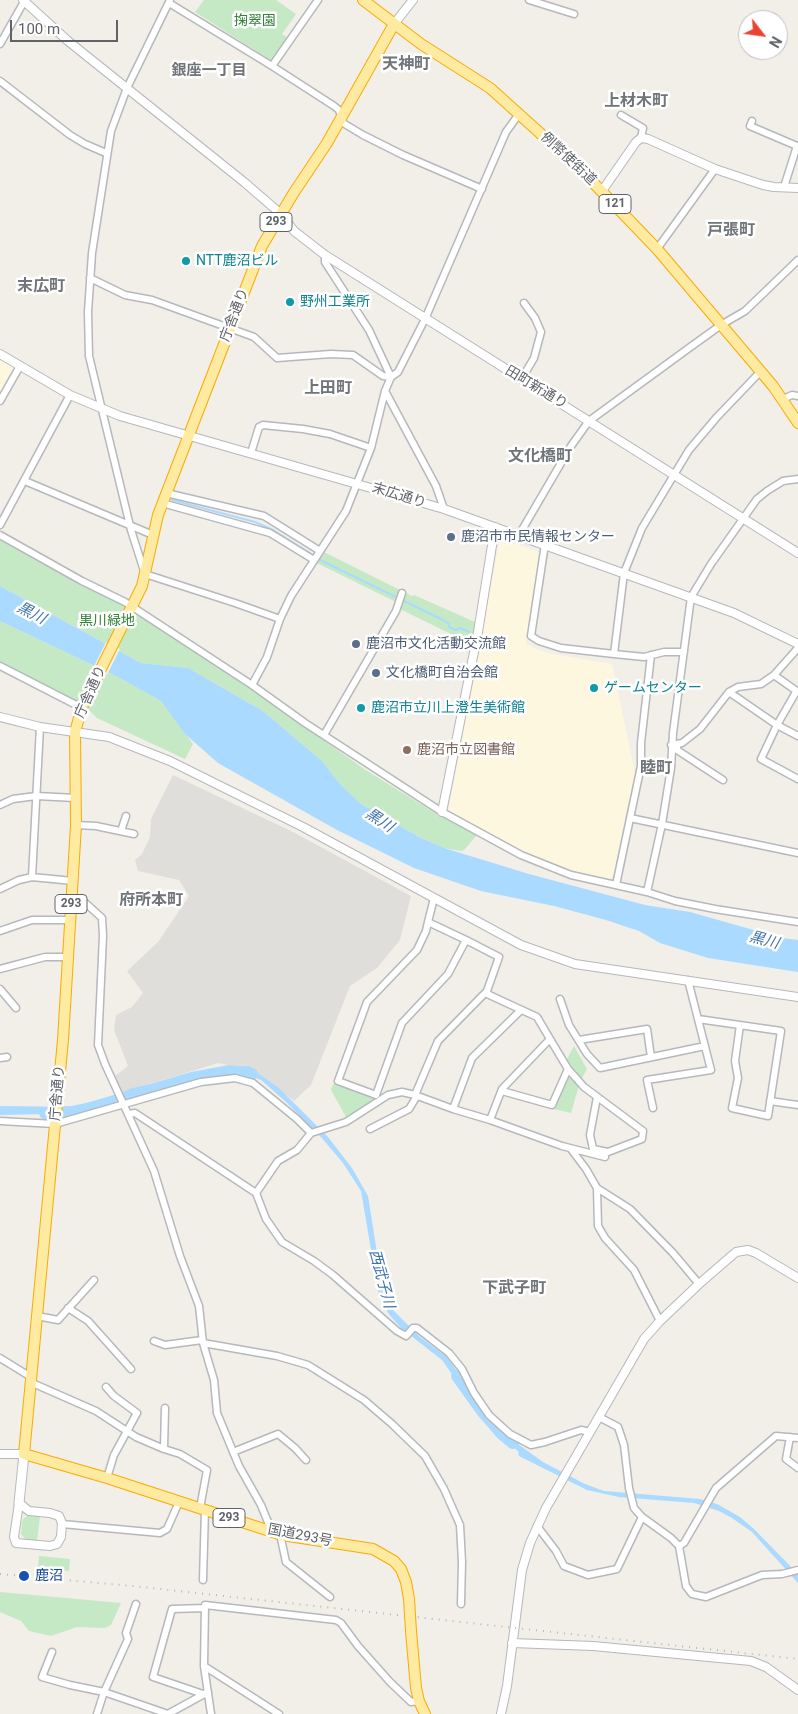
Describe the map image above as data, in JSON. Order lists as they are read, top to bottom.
{
  "streets": {
    "highway": [
      "例幣使街道",
      "121",
      "293",
      "庁舎通り",
      "国道293号"
    ],
    "street": ["田町新通り", "末広通り"]
  },
  "crossings": [
    ["例幣使街道", "庁舎通り"],
    ["庁舎通り", "田町新通り"],
    ["庁舎通り", "末広通り"],
    ["庁舎通り", "国道293号"]
  ],
  "districts": [
    "天神町",
    "銀座一丁目",
    "上材木町",
    "戸張町",
    "末広町",
    "上田町",
    "文化橋町",
    "睦町",
    "府所本町",
    "下武子町"
  ],
  "water": ["黒川", "西武子川"],
  "parks": ["掬翠園", "黒川緑地"],
  "places": [
    "NTT鹿沼ビル",
    "野州工業所",
    "鹿沼市市民情報センター",
    "鹿沼市文化活動交流館",
    "文化橋町自治会館",
    "ゲームセンター",
    "鹿沼市立川上澄生美術館",
    "鹿沼市立図書館",
    "鹿沼"
  ],
  "scale_bar": "100 m",
  "north": "bottom right"
}
